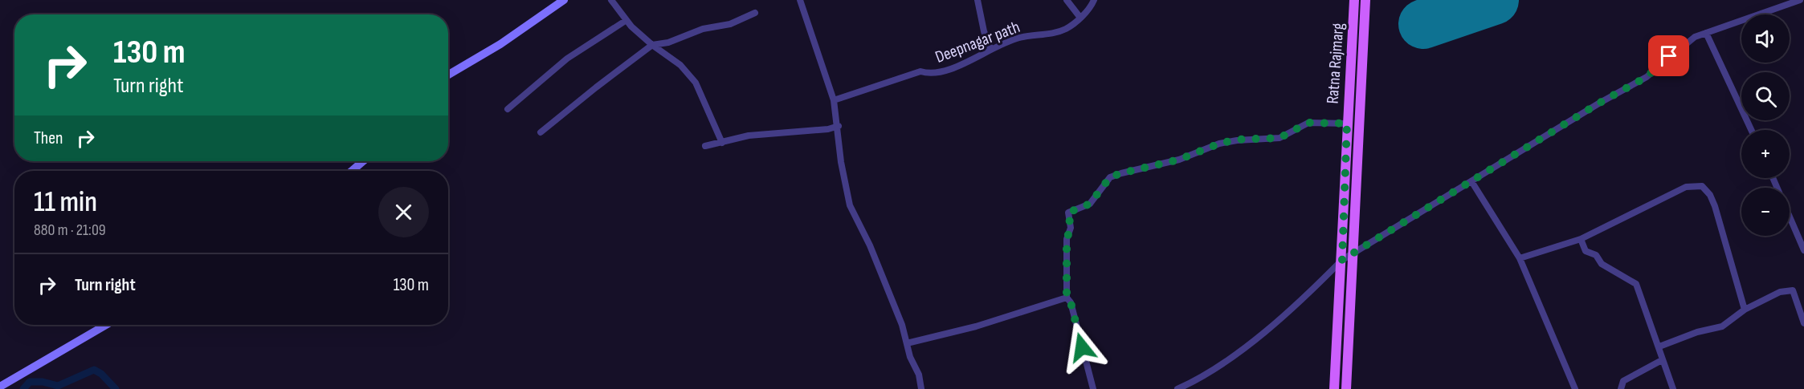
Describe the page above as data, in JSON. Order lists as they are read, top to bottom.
{
  "streets": {
    "main road": ["Ratna Rajmarg"],
    "street": ["Deepnagar path"]
  },
  "page": {
    "map_buttons": ["+", "−"],
    "turn": ["130 m", "Turn right"],
    "then": "Then",
    "heading": ["11 min", "880 m · 21:09"],
    "list": [
      {
        "name": "Turn right",
        "value": "130 m"
      }
    ]
  }
}
